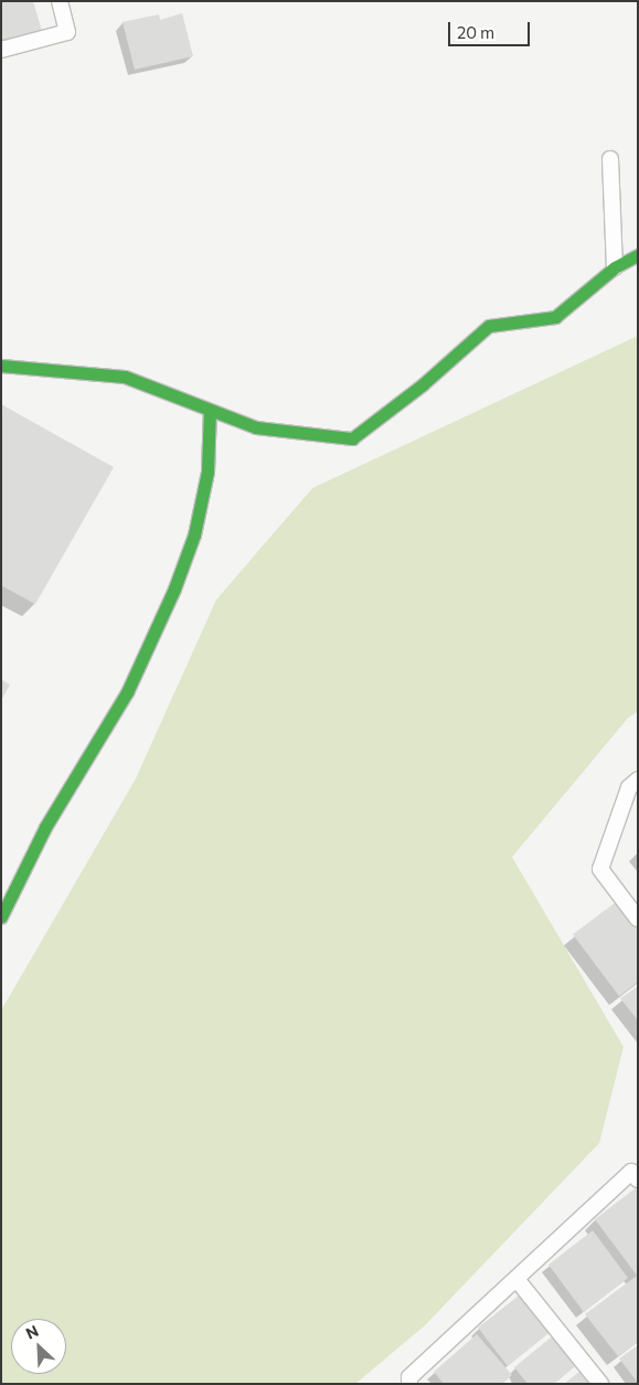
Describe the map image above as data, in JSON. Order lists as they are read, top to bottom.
{
  "scale_bar": "20 m",
  "north": "top left"
}
